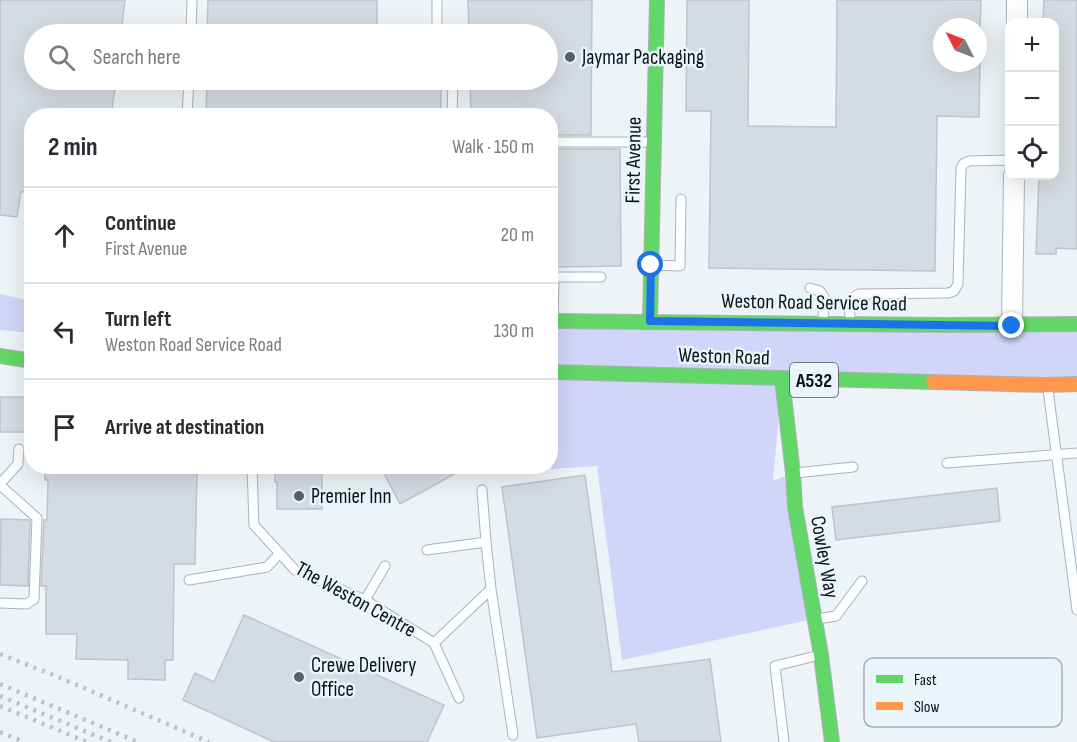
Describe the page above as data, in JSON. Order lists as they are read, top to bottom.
{
  "streets": {
    "street": [
      "First Avenue",
      "Weston Road Service Road",
      "Weston Road",
      "A532",
      "Cowley Way"
    ],
    "lane": ["The Weston Centre"]
  },
  "crossings": [
    ["First Avenue", "Weston Road Service Road"],
    ["Weston Road", "Cowley Way"]
  ],
  "places": ["Jaymar Packaging", "Premier Inn", "Crewe Delivery Office"],
  "legend": ["Fast", "Slow"],
  "north": "top left",
  "page": {
    "map_buttons": ["+", "−"],
    "search": "Search here",
    "heading": ["2 min", "Walk · 150 m"],
    "list": [
      ["Continue", "First Avenue", "20 m"],
      ["Turn left", "Weston Road Service Road", "130 m"],
      "Arrive at destination"
    ]
  }
}
